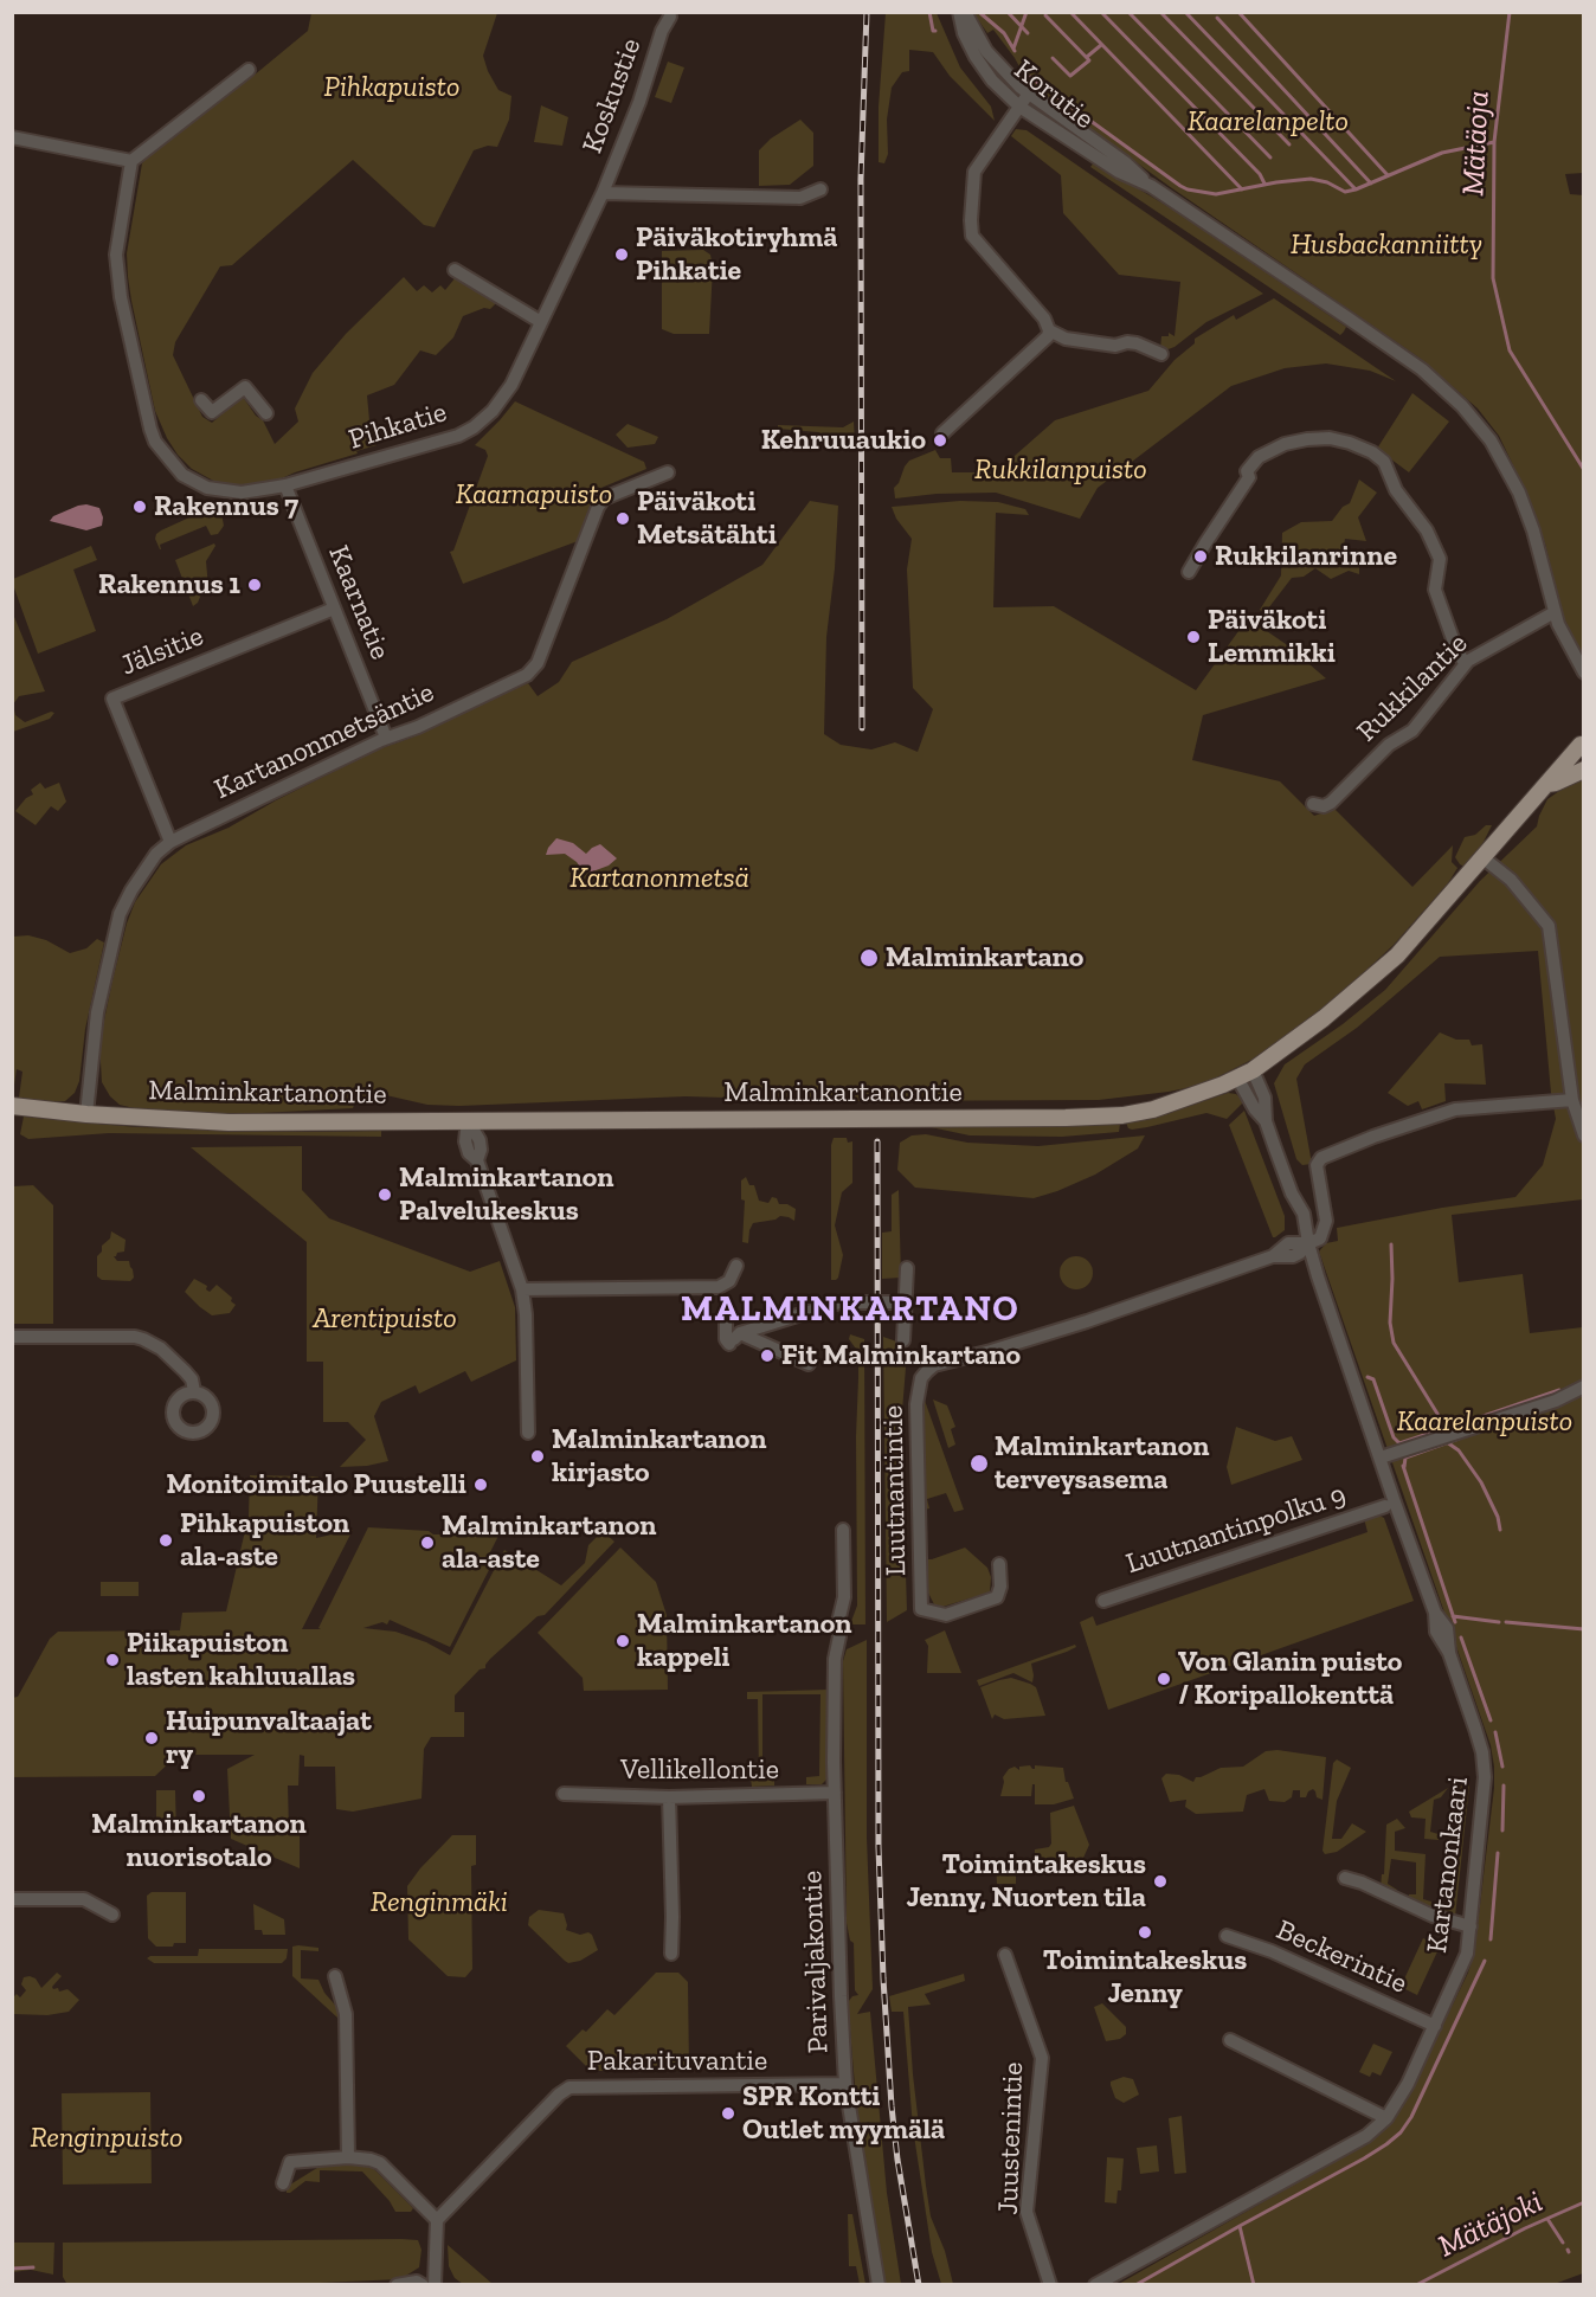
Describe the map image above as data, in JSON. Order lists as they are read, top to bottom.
{
  "streets": {
    "main road": ["Malminkartanontie"],
    "street": [
      "Korutie",
      "Koskustie",
      "Pihkatie",
      "Kaarnatie",
      "Jälsitie",
      "Rukkilantie",
      "Kartanonmetsäntie",
      "Luutnantintie",
      "Luutnantinpolku 9",
      "Vellikellontie",
      "Kartanonkaari",
      "Beckerintie",
      "Parivaljakontie",
      "Pakarituvantie",
      "Juustenintie"
    ]
  },
  "crossings": [
    ["Korutie", "Rukkilantie"],
    ["Koskustie", "Pihkatie"],
    ["Pihkatie", "Kaarnatie"],
    ["Kaarnatie", "Jälsitie"],
    ["Kaarnatie", "Kartanonmetsäntie"],
    ["Jälsitie", "Kartanonmetsäntie"],
    ["Kartanonmetsäntie", "Malminkartanontie"],
    ["Malminkartanontie", "Kartanonkaari"],
    ["Luutnantintie", "Kartanonkaari"],
    ["Vellikellontie", "Parivaljakontie"],
    ["Kartanonkaari", "Beckerintie"],
    ["Parivaljakontie", "Pakarituvantie"]
  ],
  "districts": ["MALMINKARTANO"],
  "water": ["Mätäoja", "Mätäjoki"],
  "parks": [
    "Pihkapuisto",
    "Kaarelanpelto",
    "Husbackanniitty",
    "Rukkilanpuisto",
    "Kaarnapuisto",
    "Kartanonmetsä",
    "Arentipuisto",
    "Kaarelanpuisto",
    "Renginmäki",
    "Renginpuisto"
  ],
  "places": [
    "Päiväkotiryhmä Pihkatie",
    "Kehruuaukio",
    "Rakennus 7",
    "Päiväkoti Metsätähti",
    "Rukkilanrinne",
    "Rakennus 1",
    "Päiväkoti Lemmikki",
    "Malminkartano",
    "Malminkartanon Palvelukeskus",
    "Fit Malminkartano",
    "Malminkartanon kirjasto",
    "Malminkartanon terveysasema",
    "Monitoimitalo Puustelli",
    "Pihkapuiston ala-aste",
    "Malminkartanon ala-aste",
    "Malminkartanon kappeli",
    "Piikapuiston lasten kahluuallas",
    "Von Glanin puisto / Koripallokenttä",
    "Huipunvaltaajat ry",
    "Malminkartanon nuorisotalo",
    "Toimintakeskus Jenny, Nuorten tila",
    "Toimintakeskus Jenny",
    "SPR Kontti Outlet myymälä"
  ]
}
